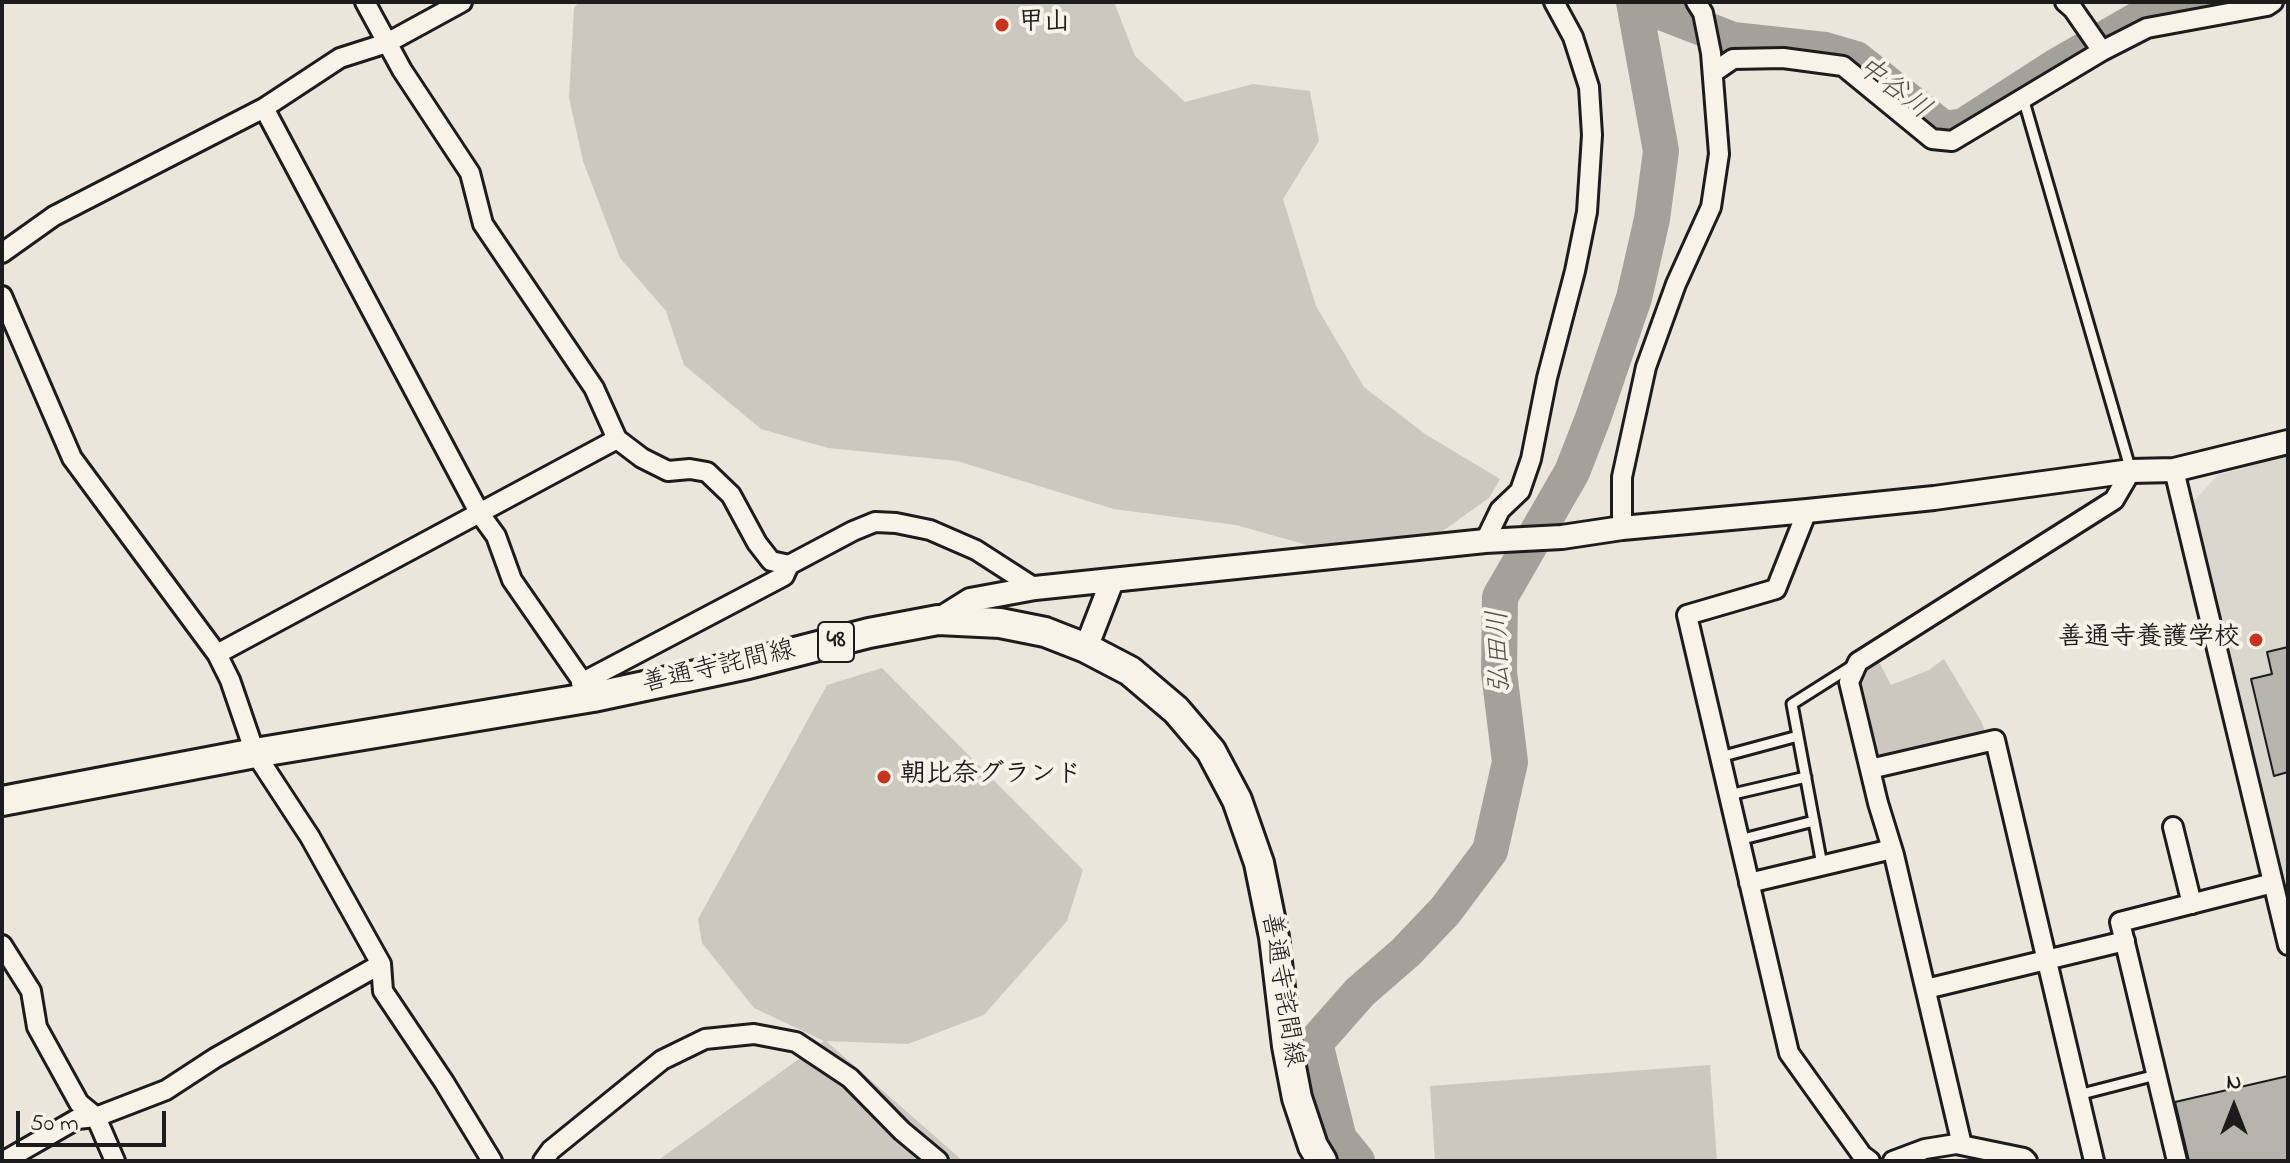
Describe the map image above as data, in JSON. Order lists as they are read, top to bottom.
{
  "streets": {
    "main road": ["48", "善通寺詫間線"]
  },
  "water": ["中谷川", "弘田川"],
  "places": ["甲山", "善通寺養護学校", "朝比奈グランド"],
  "scale_bar": "50 m",
  "north": "top"
}
